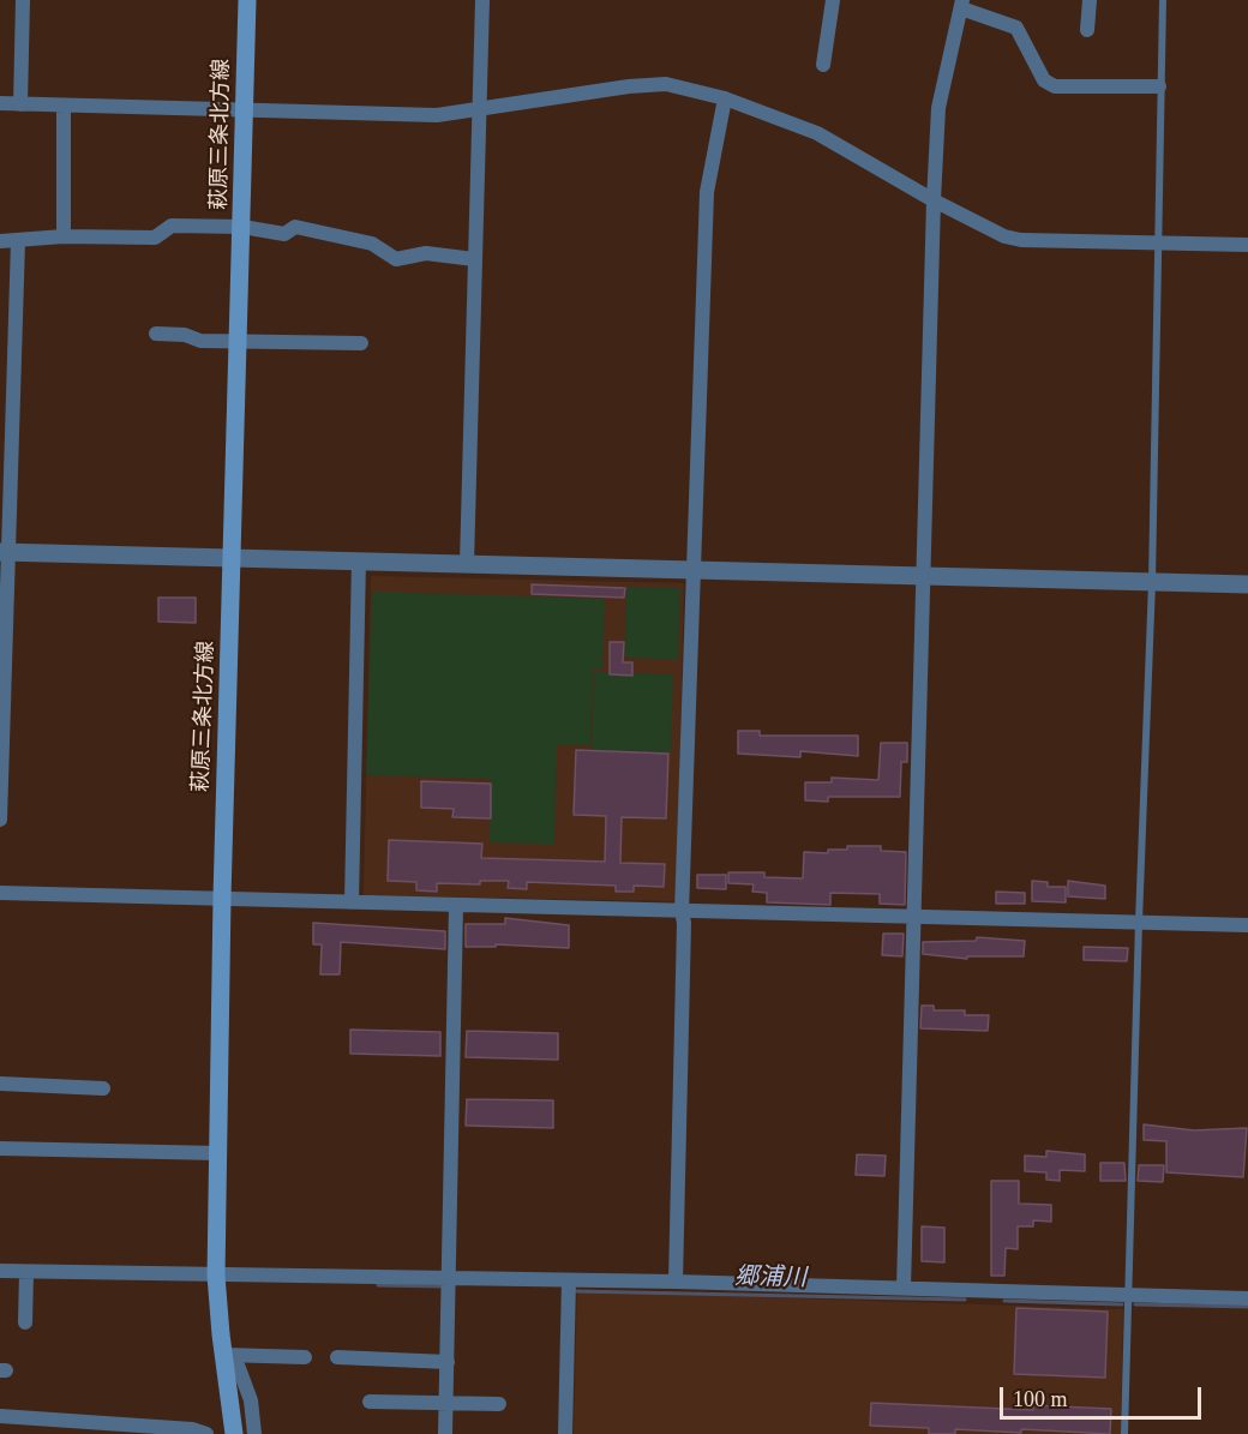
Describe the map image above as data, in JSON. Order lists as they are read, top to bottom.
{
  "streets": {
    "main road": ["萩原三条北方線"]
  },
  "water": ["郷浦川"],
  "scale_bar": "100 m"
}
